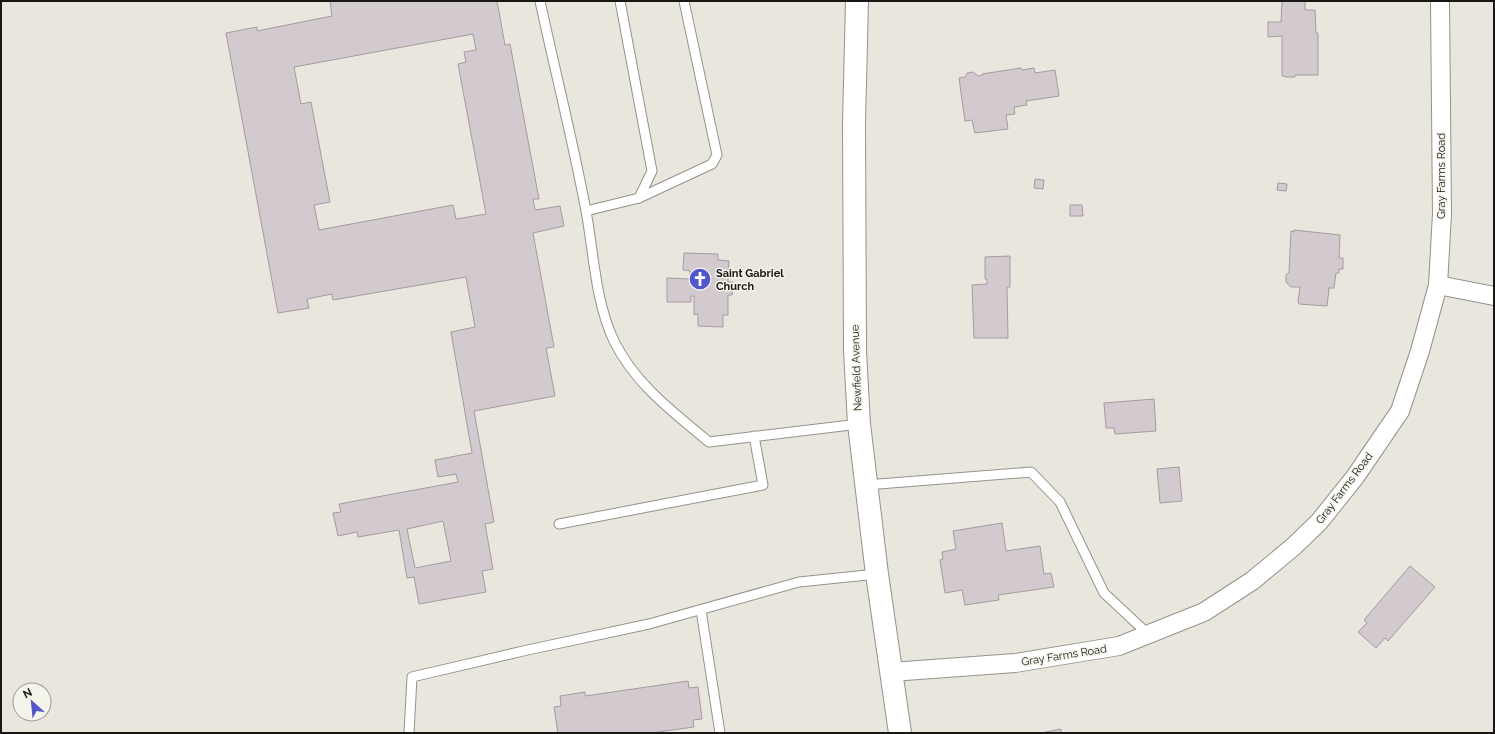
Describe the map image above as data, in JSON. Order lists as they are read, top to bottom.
{
  "streets": {
    "main road": ["Newfield Avenue"],
    "street": ["Gray Farms Road"]
  },
  "crossings": [
    ["Gray Farms Road", "Newfield Avenue"]
  ],
  "places": {
    "church": ["Saint Gabriel Church"]
  },
  "north": "top left"
}
